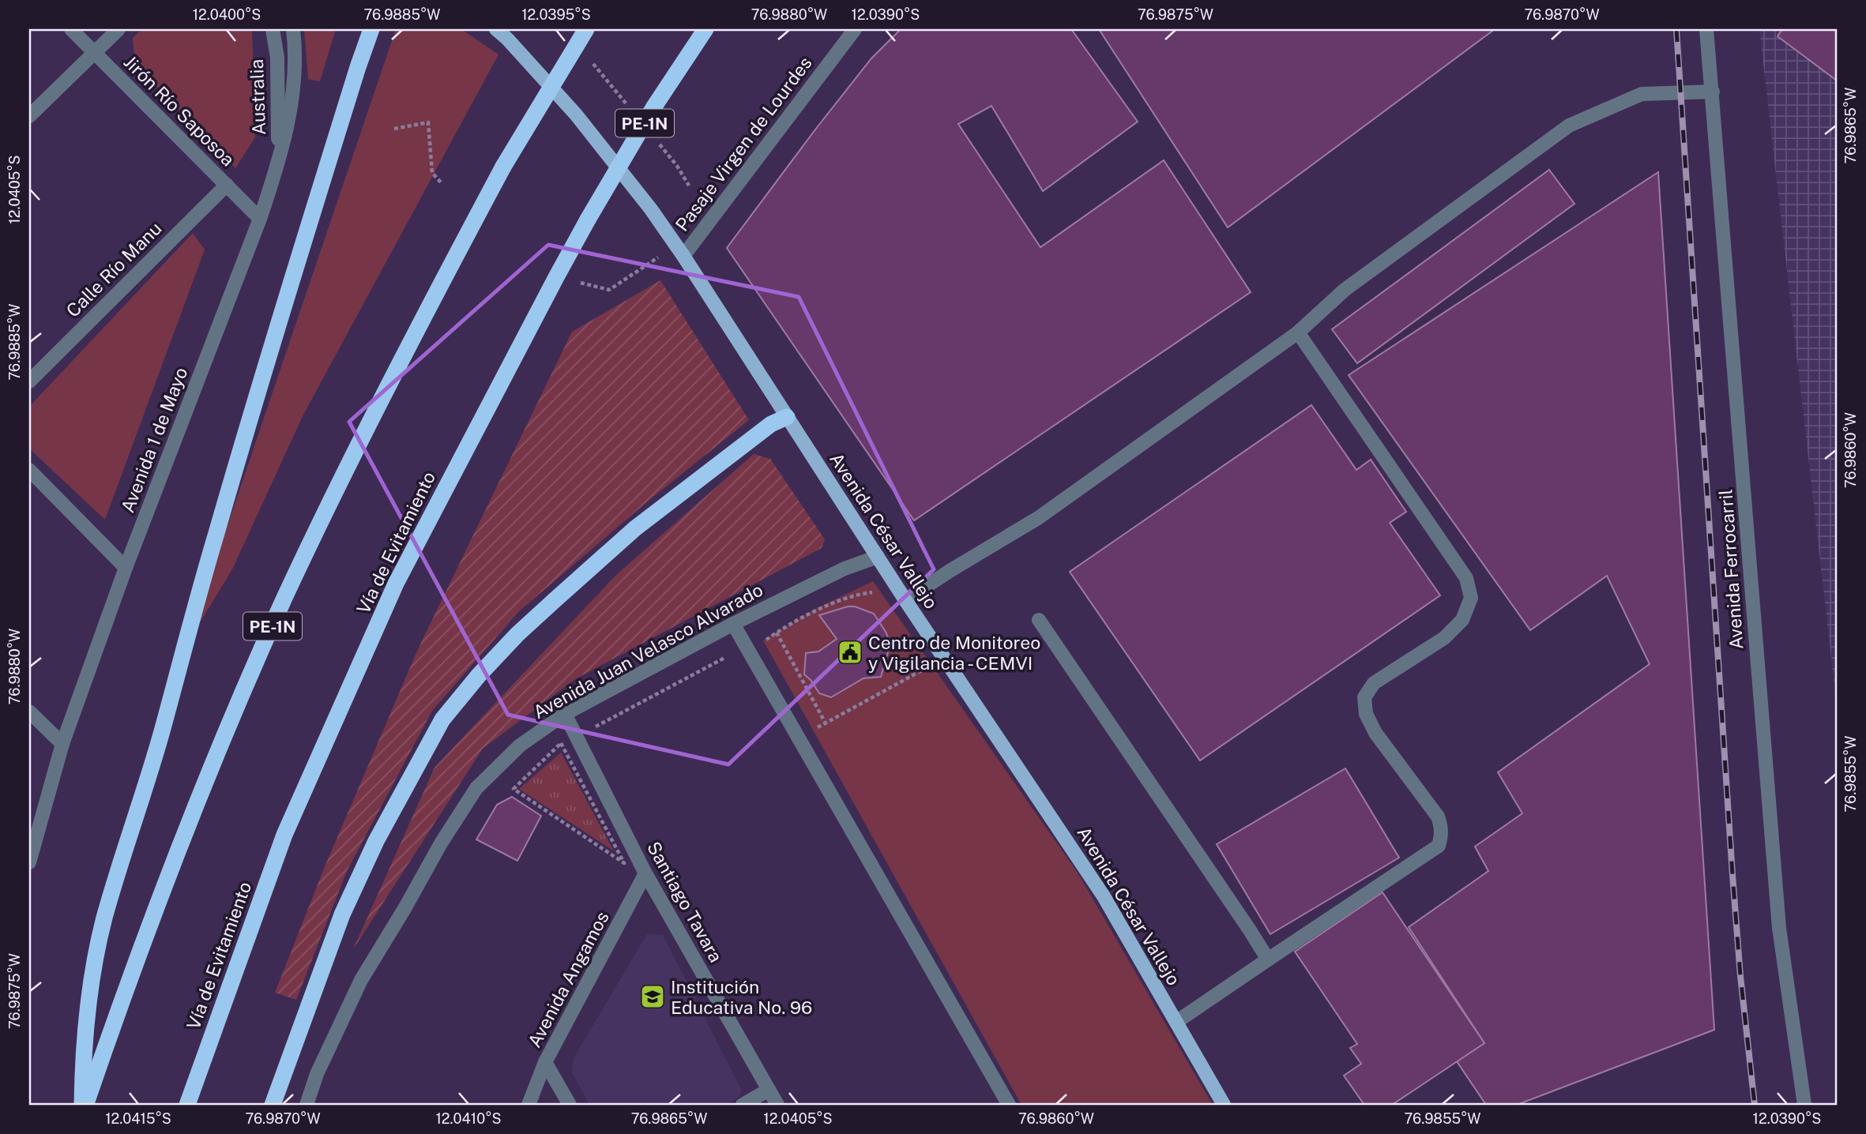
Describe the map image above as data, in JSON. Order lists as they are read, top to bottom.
{
  "streets": {
    "highway": ["PE-1N", "Vía de Evitamiento"],
    "main road": ["Avenida César Vallejo"],
    "street": [
      "Australia",
      "Jirón Río Saposoa",
      "Pasaje Virgen de Lourdes",
      "Calle Río Manu",
      "Avenida 1 de Mayo",
      "Avenida Ferrocarril",
      "Avenida Juan Velasco Alvarado",
      "Santiago Tavara",
      "Avenida Angamos"
    ]
  },
  "crossings": [
    ["Australia", "Avenida 1 de Mayo"],
    ["Jirón Río Saposoa", "Calle Río Manu"],
    ["Jirón Río Saposoa", "Avenida 1 de Mayo"],
    ["Pasaje Virgen de Lourdes", "Avenida César Vallejo"],
    ["Avenida César Vallejo", "Avenida Juan Velasco Alvarado"],
    ["Avenida Juan Velasco Alvarado", "Santiago Tavara"],
    ["Santiago Tavara", "Avenida Angamos"]
  ],
  "places": {
    "public building": ["Centro de Monitoreo y Vigilancia - CEMVI"],
    "school or university": ["Institución Educativa No. 96"]
  },
  "coordinates": [
    "12.0400°S",
    "76.9885°W",
    "12.0395°S",
    "76.9880°W",
    "12.0390°S",
    "76.9875°W",
    "76.9870°W",
    "76.9865°W",
    "12.0405°S",
    "76.9860°W",
    "76.9855°W",
    "12.0415°S",
    "12.0410°S"
  ]
}
